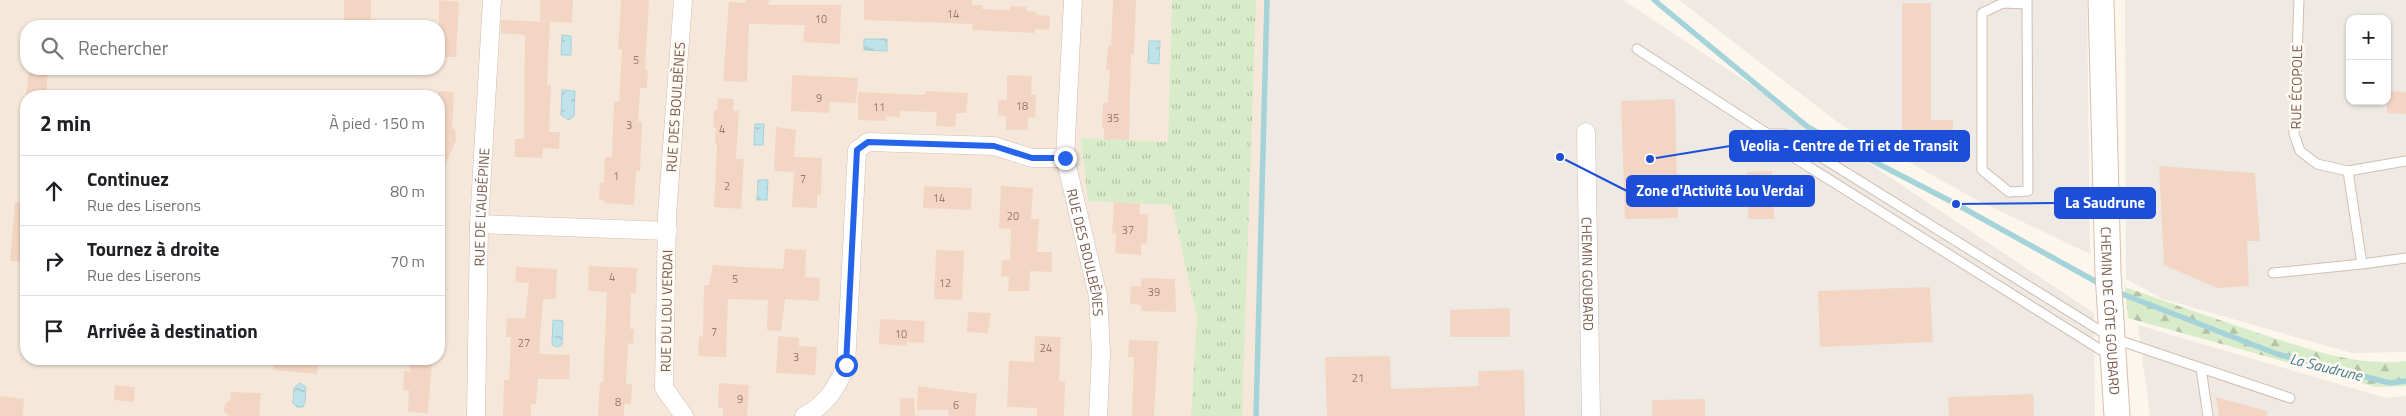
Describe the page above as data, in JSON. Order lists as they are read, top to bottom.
{
  "streets": {
    "main road": ["CHEMIN DE CÔTE GOUBARD"],
    "street": [
      "RUE DES BOULBÈNES",
      "RUE DE L'AUBÉPINE",
      "CHEMIN GOUBARD",
      "RUE DU LOU VERDAI"
    ],
    "lane": ["RUE ÉCOPOLE"]
  },
  "crossings": [
    ["RUE DES BOULBÈNES", "RUE DU LOU VERDAI"],
    ["RUE DE L'AUBÉPINE", "RUE DU LOU VERDAI"]
  ],
  "water": ["La Saudrune"],
  "places": ["Zone d'Activité Lou Verdai", "Veolia - Centre de Tri et de Transit", "La Saudrune"],
  "house_numbers": [
    "14",
    "10",
    "5",
    "9",
    "18",
    "11",
    "35",
    "3",
    "4",
    "1",
    "7",
    "2",
    "14",
    "20",
    "37",
    "4",
    "5",
    "12",
    "39",
    "7",
    "10",
    "27",
    "24",
    "3",
    "21",
    "9",
    "8",
    "6"
  ],
  "page": {
    "map_buttons": ["+", "−"],
    "search": "Rechercher",
    "heading": ["2 min", "À pied · 150 m"],
    "list": [
      ["Continuez", "Rue des Liserons", "80 m"],
      ["Tournez à droite", "Rue des Liserons", "70 m"],
      "Arrivée à destination"
    ]
  }
}
